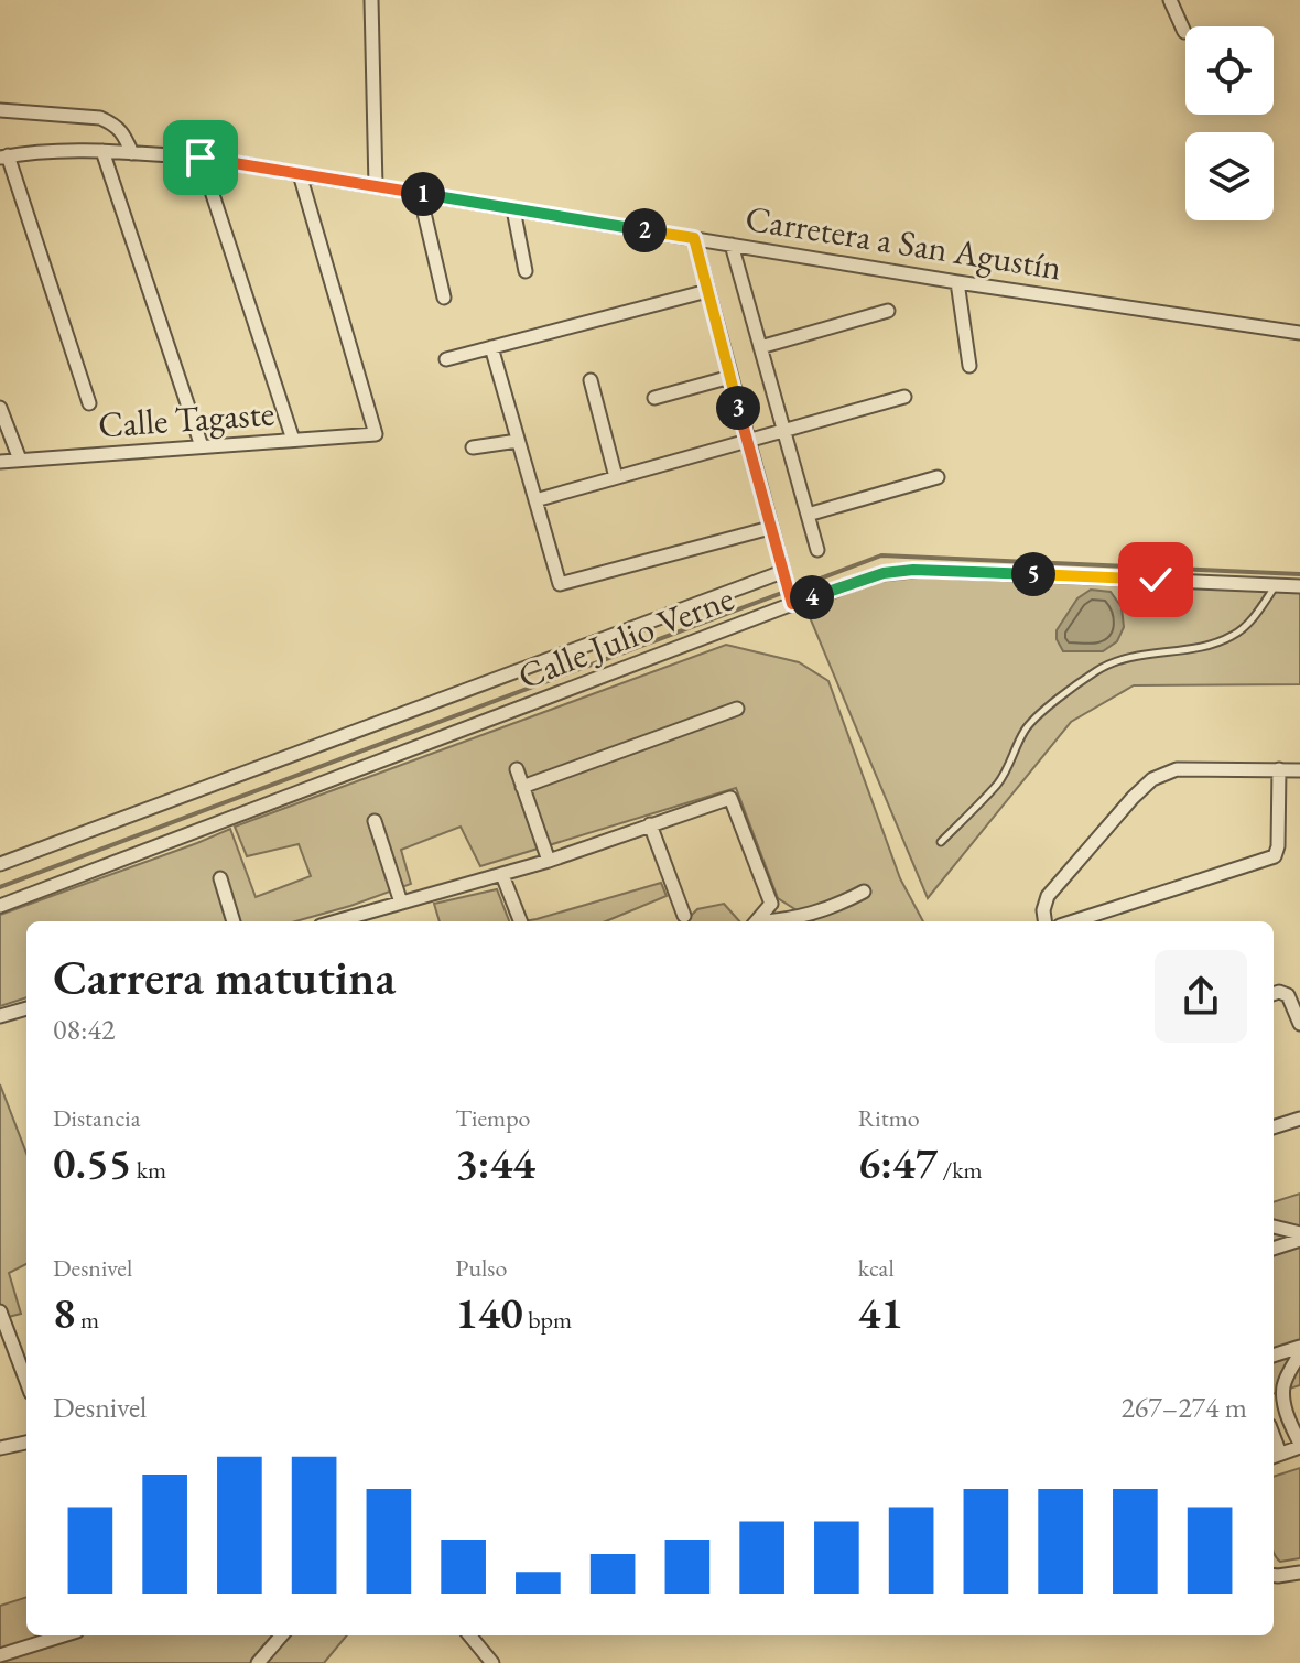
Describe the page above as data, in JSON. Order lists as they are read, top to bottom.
{
  "streets": {
    "street": ["Carretera a San Agustín", "Calle Tagaste", "Calle Julio Verne"]
  },
  "crossings": [
    ["Carretera a San Agustín", "Calle Tagaste"]
  ],
  "page": {
    "pins": [
      "1",
      "2",
      "3",
      "5",
      "4"
    ],
    "heading": ["Carrera matutina", "08:42"],
    "stats": [
      ["Distancia", "0.55 km"],
      ["Tiempo", "3:44"],
      ["Ritmo", "6:47 /km"],
      ["Desnivel", "8 m"],
      ["Pulso", "140 bpm"],
      ["kcal", "41"]
    ],
    "chart": ["Desnivel", "267–274 m"]
  }
}
